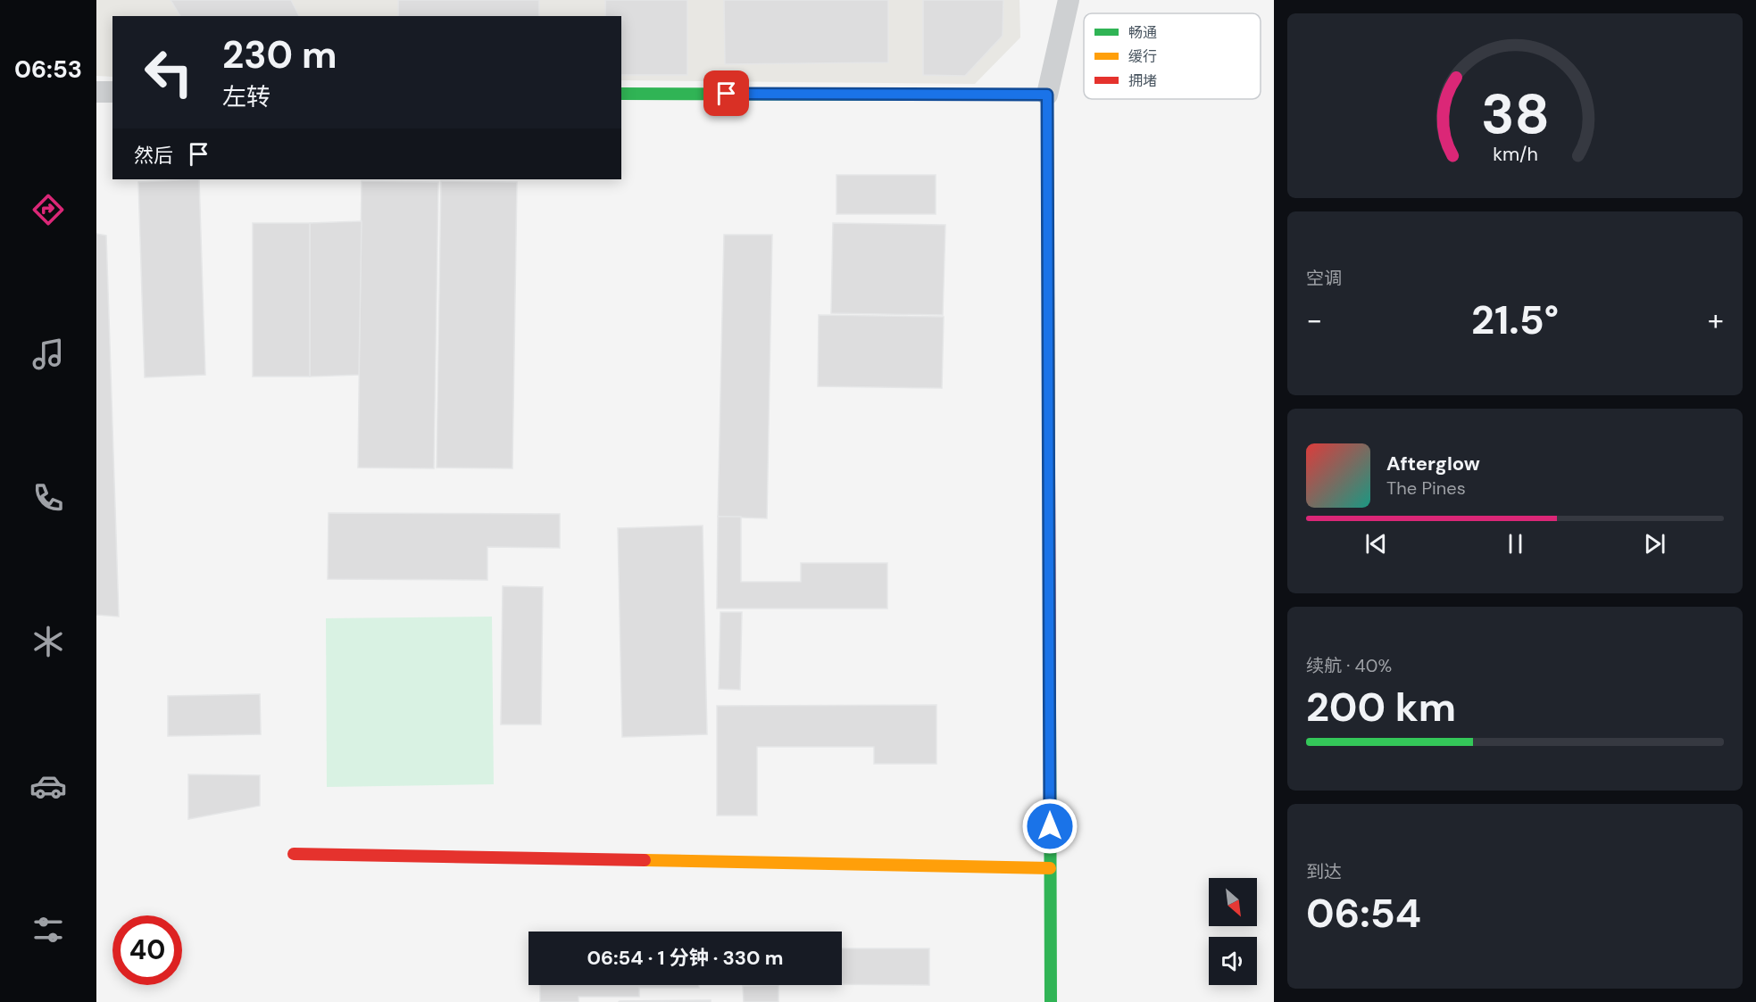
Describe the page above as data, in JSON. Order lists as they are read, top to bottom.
{
  "legend": ["畅通", "缓行", "拥堵"],
  "north": "bottom right",
  "page": {
    "tabs": "06:53",
    "turn": ["230 m", "左转"],
    "then": "然后",
    "tile": [
      "空调",
      ["续航 · 40%", "200 km"],
      ["到达", "06:54"]
    ],
    "heat": ["−", "21.5°", "+"],
    "song": ["Afterglow", "The Pines"],
    "limit": "40",
    "trip": "06:54 · 1 分钟 · 330 m",
    "gauge": ["38", "km/h"]
  }
}
